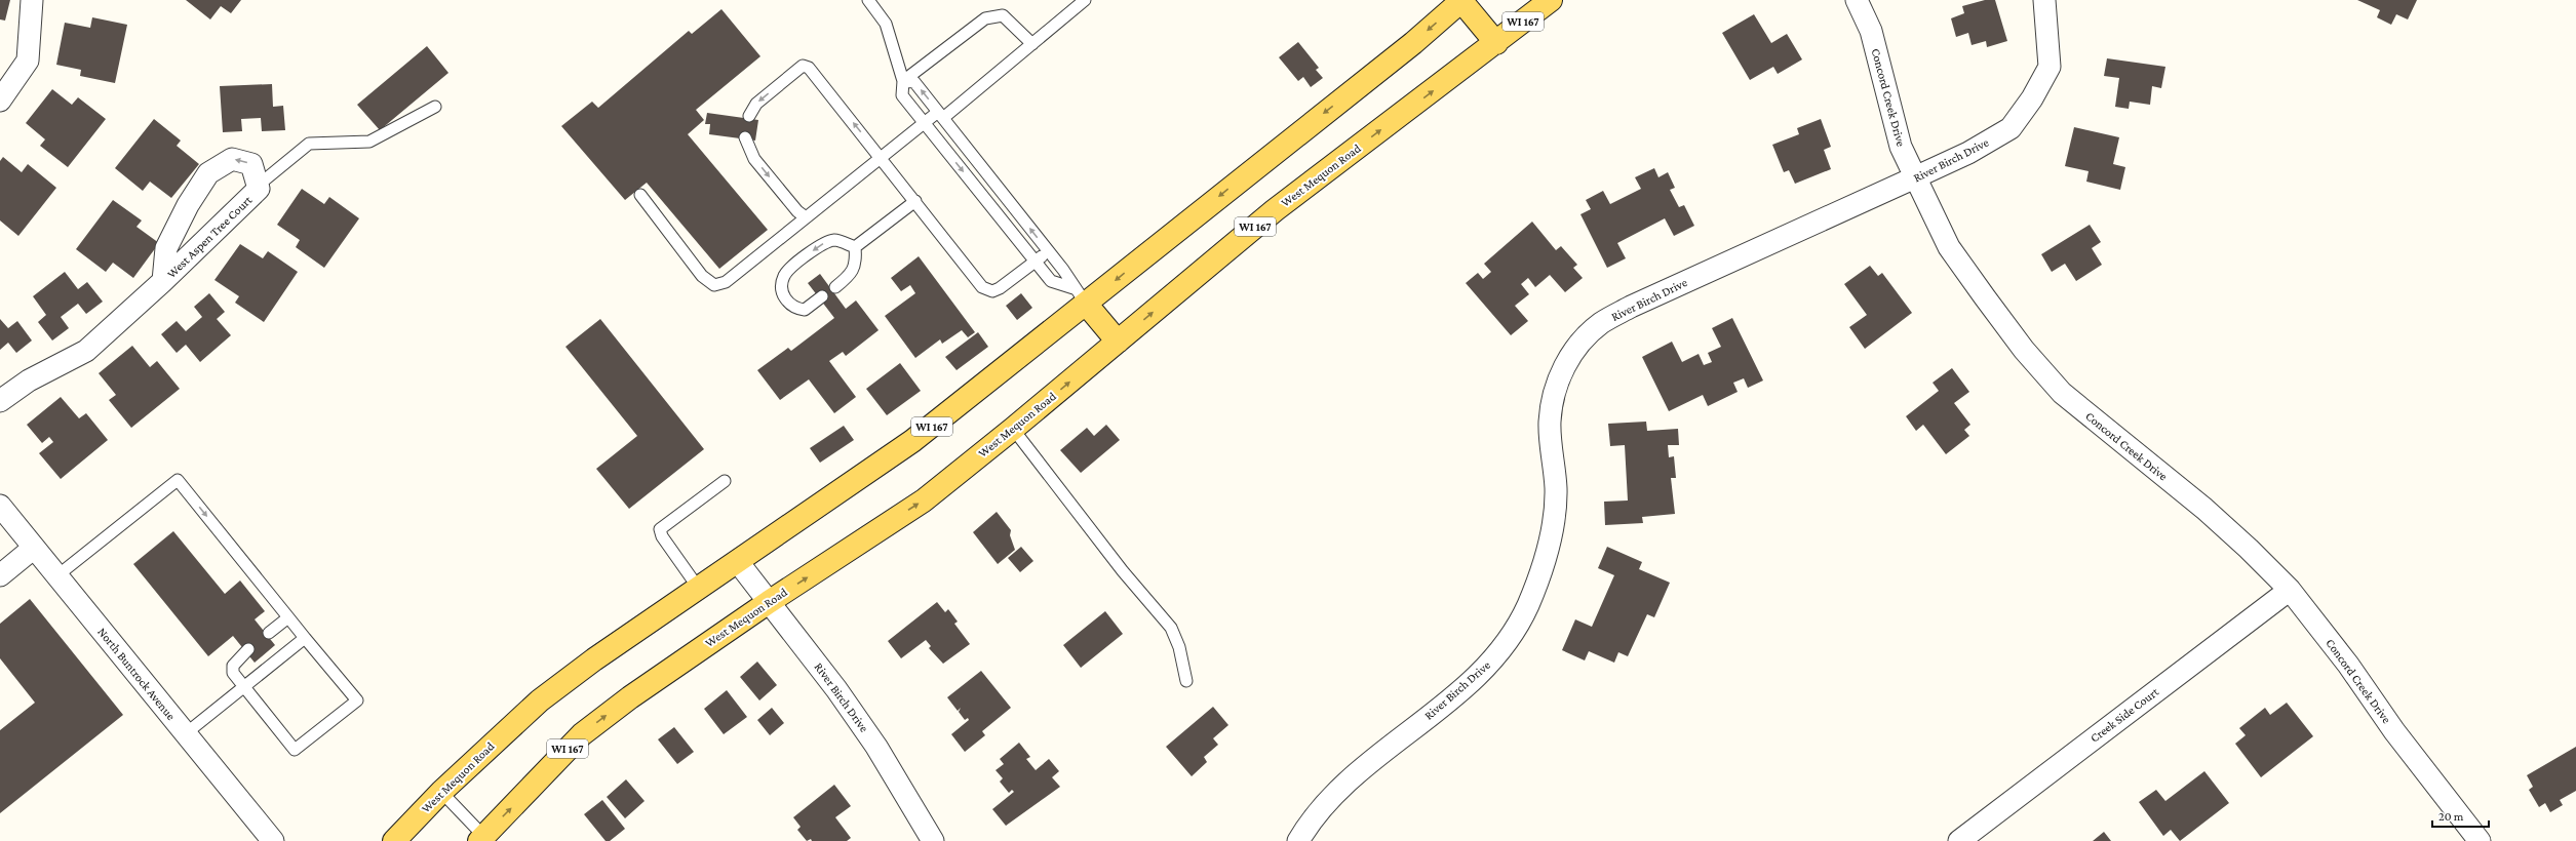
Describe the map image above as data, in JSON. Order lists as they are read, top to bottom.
{
  "streets": {
    "main road": ["WI 167", "West Mequon Road"],
    "street": [
      "Concord Creek Drive",
      "River Birch Drive",
      "West Aspen Tree Court",
      "North Buntrock Avenue",
      "Creek Side Court"
    ]
  },
  "crossings": [
    ["Concord Creek Drive", "River Birch Drive"],
    ["Concord Creek Drive", "Creek Side Court"],
    ["River Birch Drive", "West Mequon Road"]
  ],
  "scale_bar": "20 m"
}
